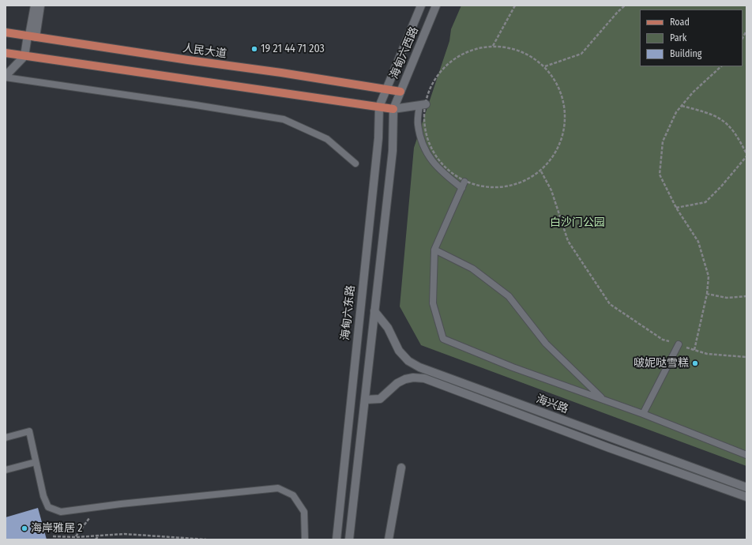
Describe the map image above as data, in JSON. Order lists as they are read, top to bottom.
{
  "streets": {
    "main road": [
      "人民大道",
      "海甸六西路",
      "海甸六东路",
      "海兴路"
    ]
  },
  "crossings": [
    ["人民大道", "海甸六西路"],
    ["人民大道", "海甸六东路"],
    ["海甸六西路", "海甸六东路"]
  ],
  "parks": ["白沙门公园"],
  "places": ["19 21 44 71 203", "啵妮哒雪糕", "海岸雅居 2"],
  "legend": ["Road", "Park", "Building"]
}
